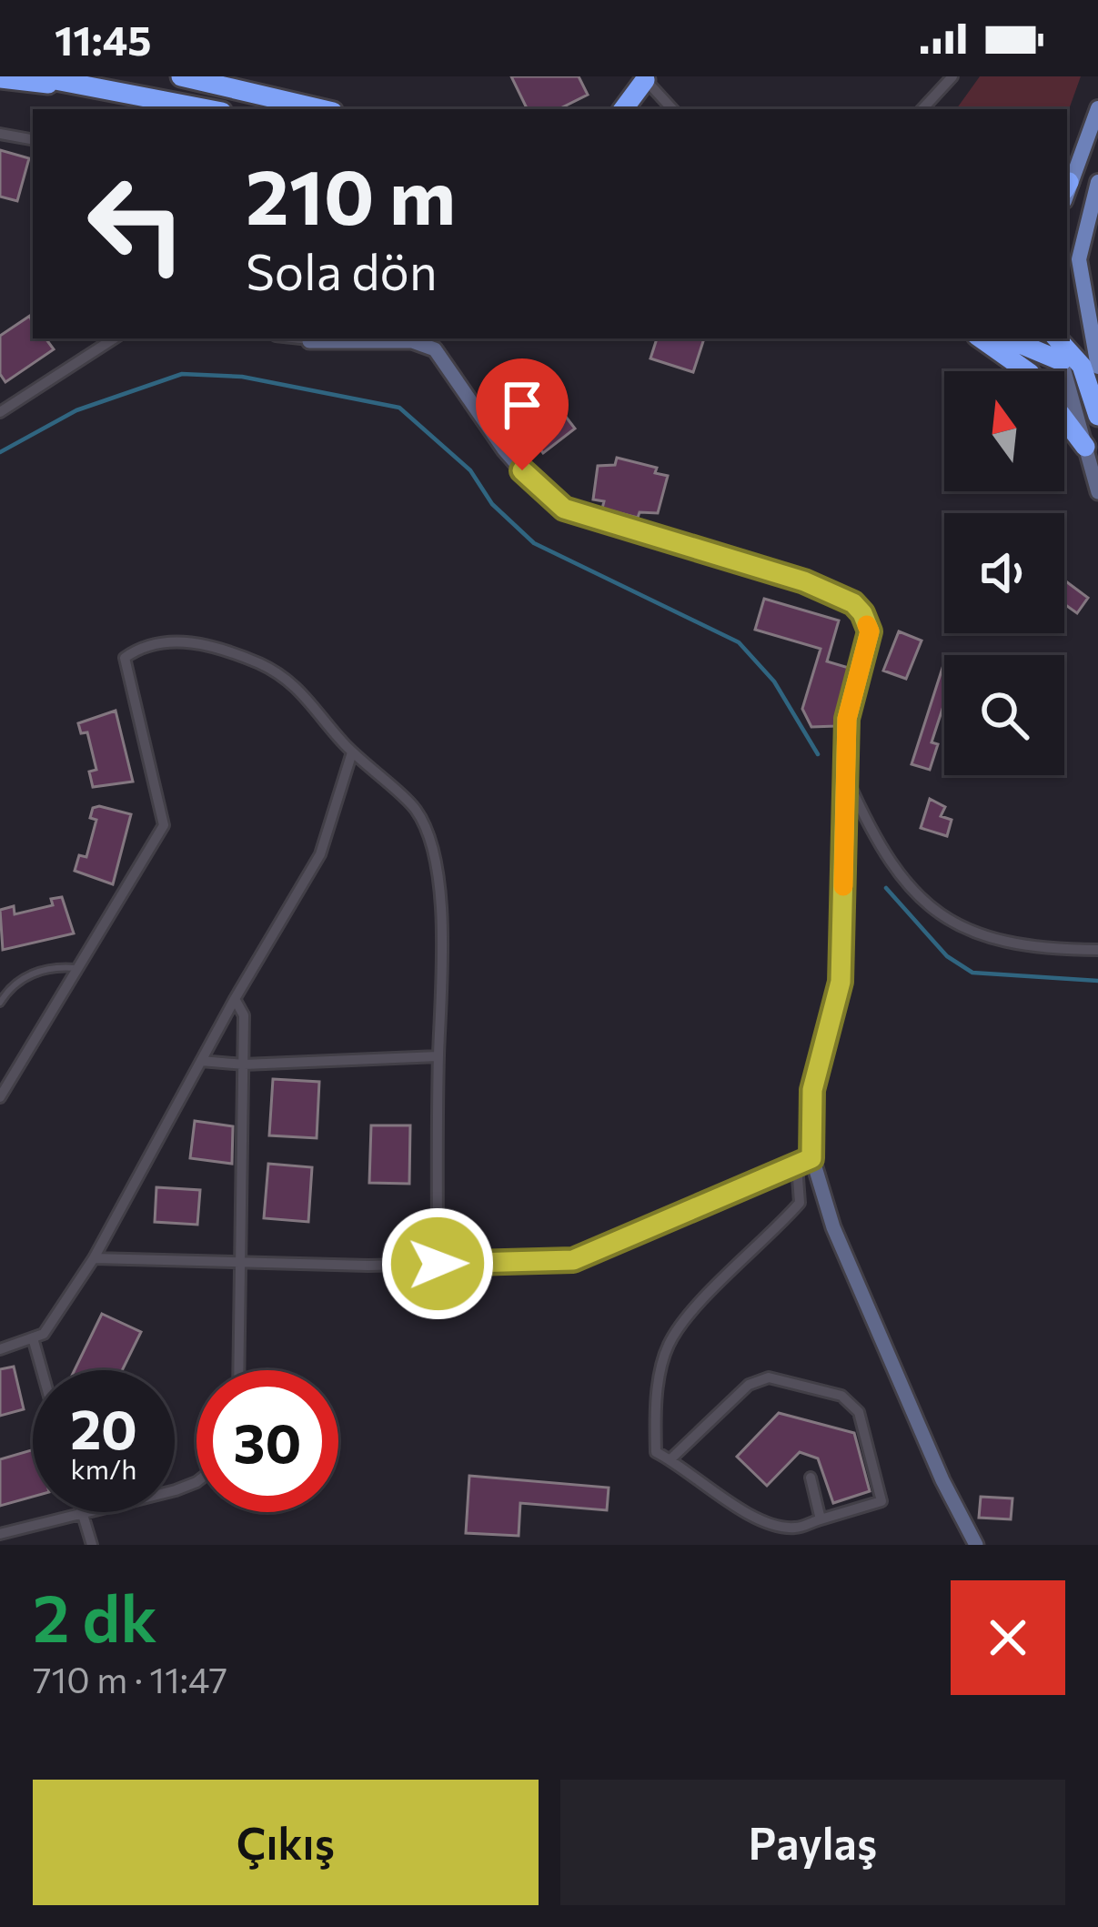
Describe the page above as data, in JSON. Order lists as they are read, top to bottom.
{
  "north": "top",
  "page": {
    "status": "11:45",
    "turn": ["210 m", "Sola dön"],
    "speed": "20 km/h",
    "limit": "30",
    "heading": ["2 dk", "710 m · 11:47"],
    "buttons": ["Çıkış", "Paylaş"]
  }
}
